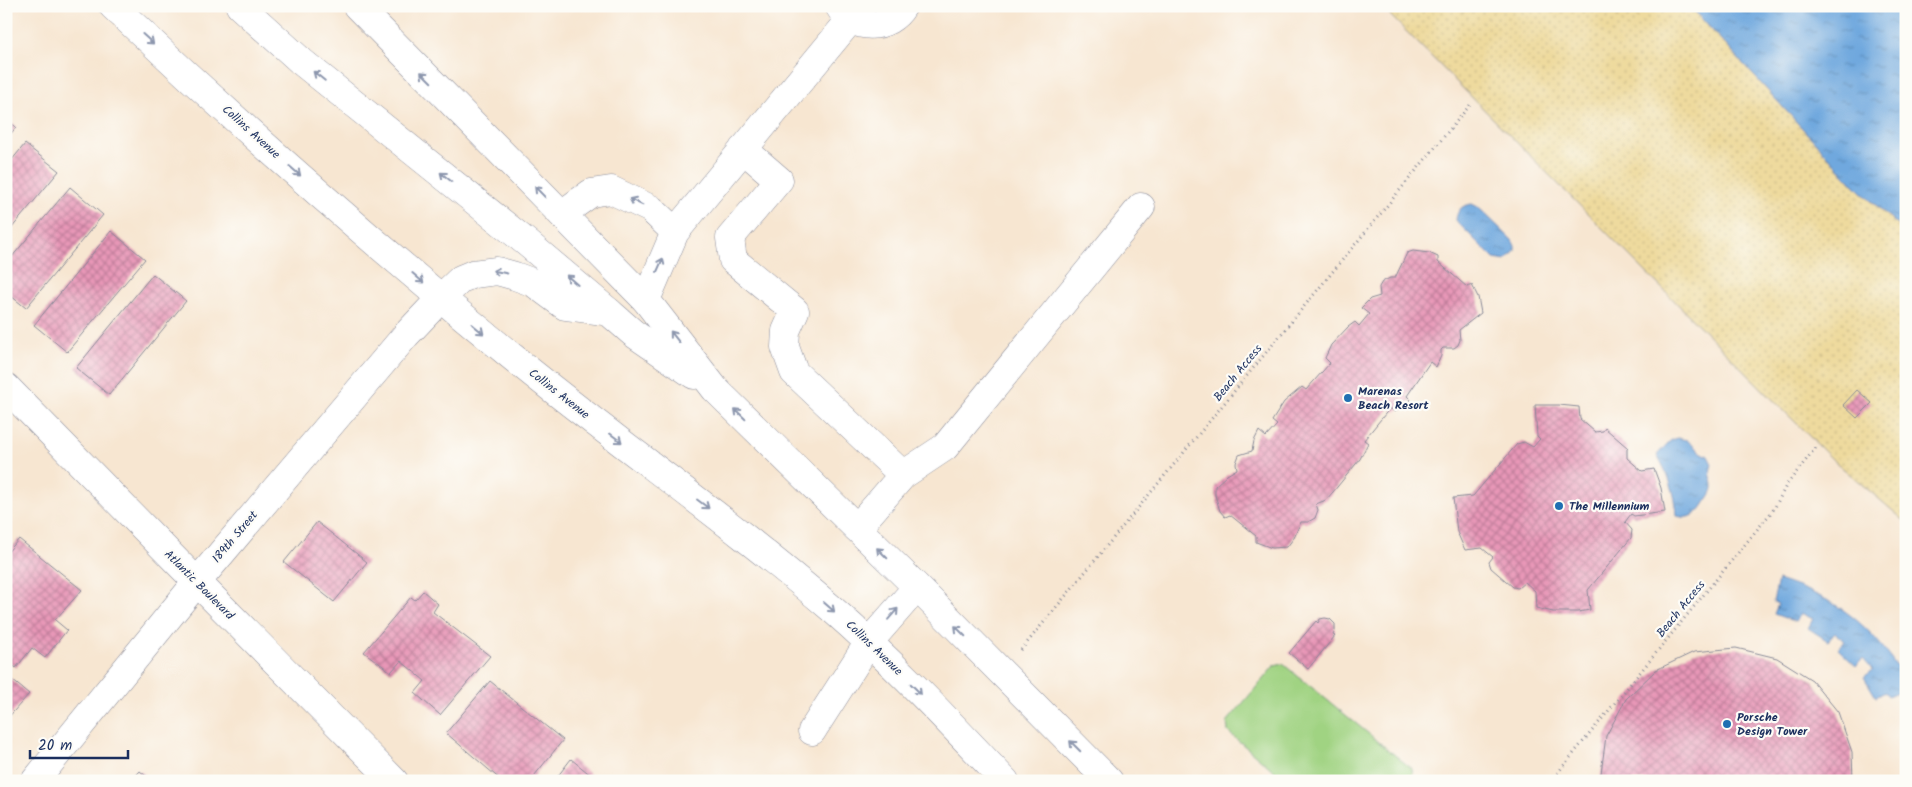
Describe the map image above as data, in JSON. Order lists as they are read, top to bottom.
{
  "streets": {
    "main road": ["Collins Avenue", "189th Street", "Atlantic Boulevard"],
    "path": ["Beach Access"]
  },
  "crossings": [
    ["Collins Avenue", "189th Street"],
    ["189th Street", "Atlantic Boulevard"]
  ],
  "places": ["Marenas Beach Resort", "The Millennium", "Porsche Design Tower"],
  "scale_bar": "20 m"
}
